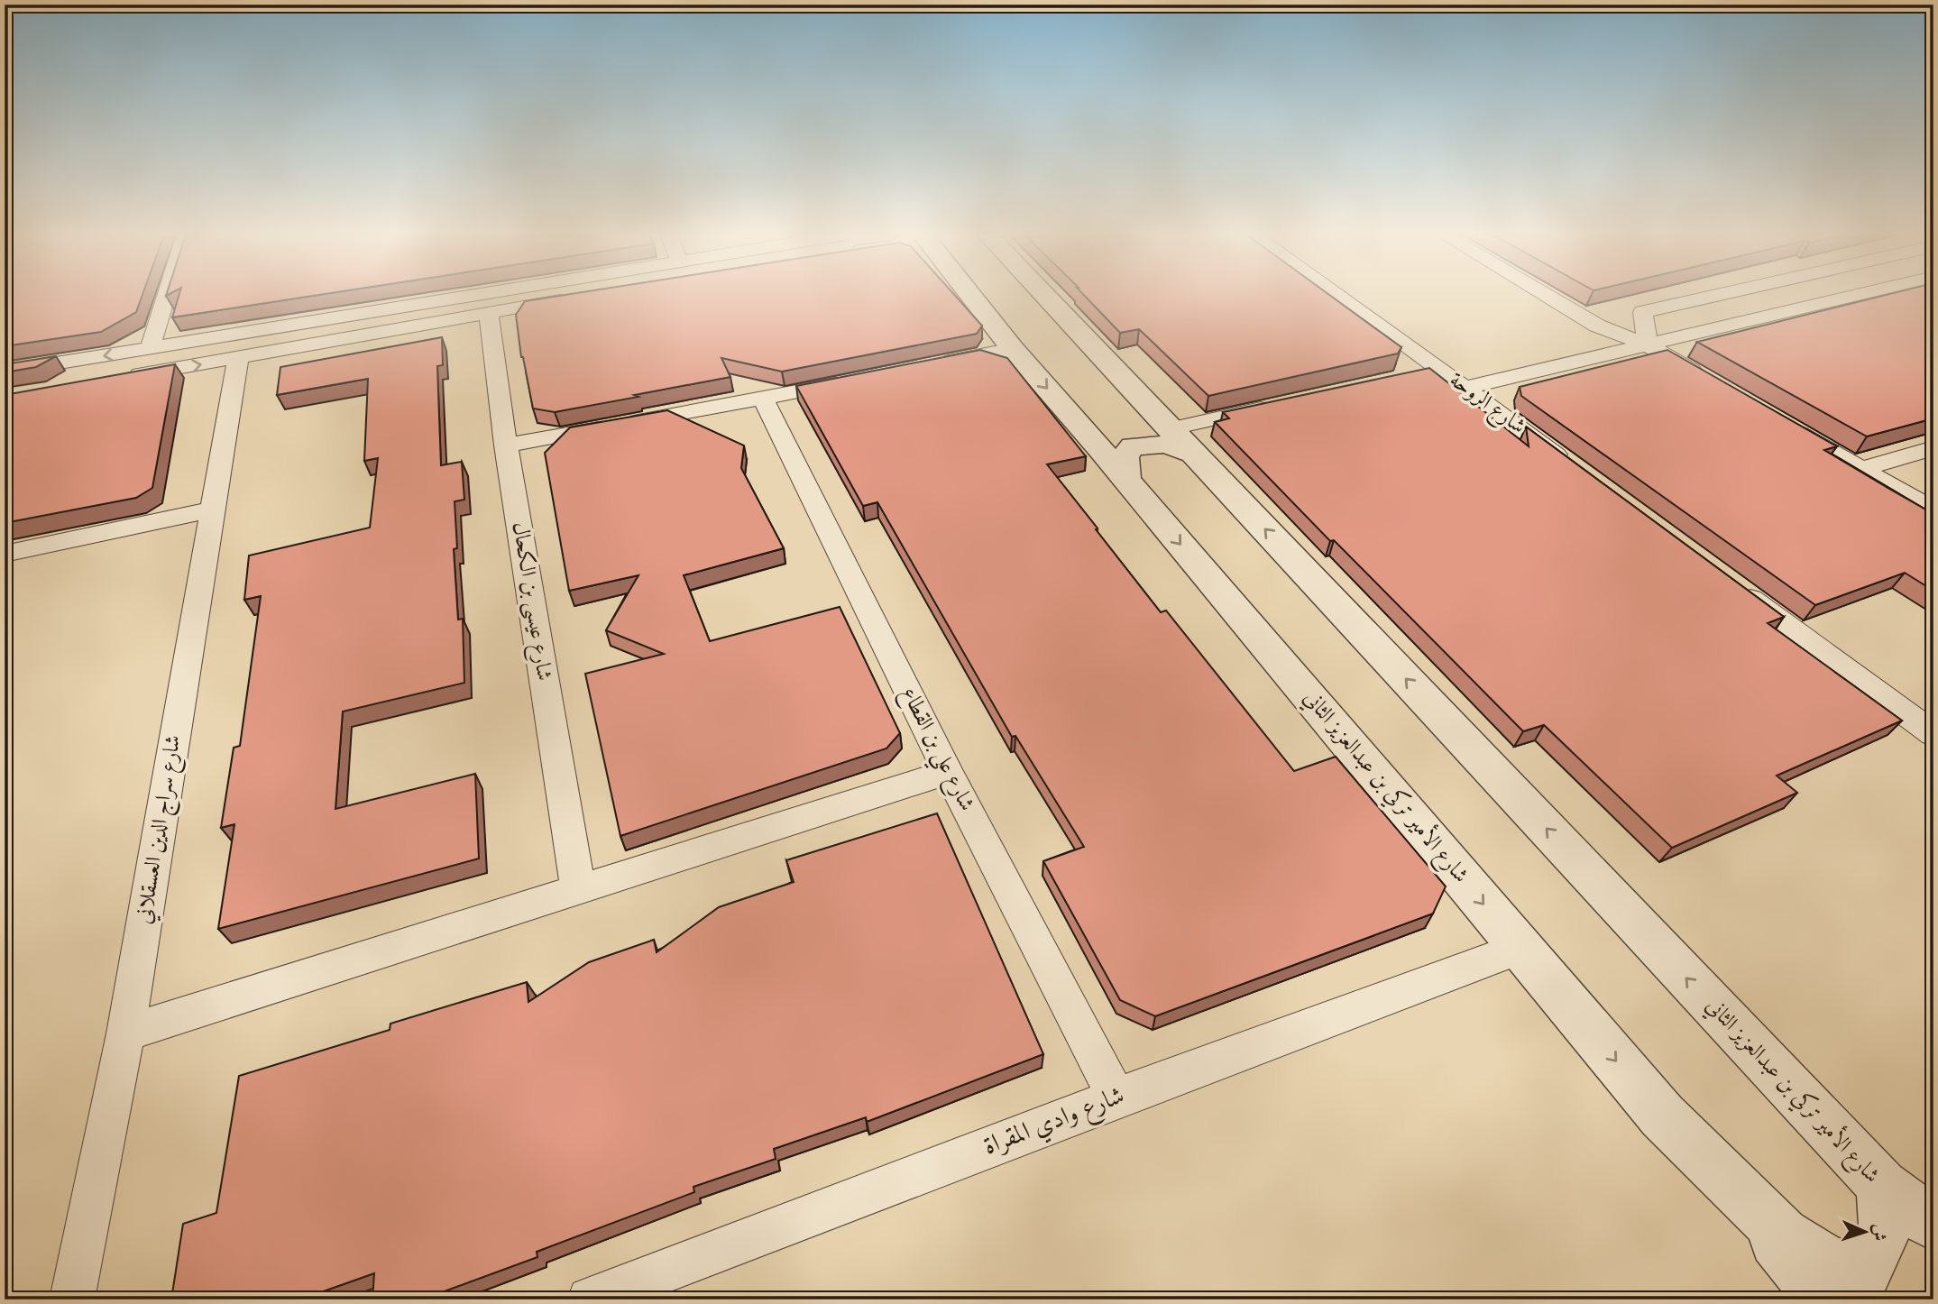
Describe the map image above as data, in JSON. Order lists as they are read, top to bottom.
{
  "streets": {
    "street": [
      "شارع الروحة",
      "شارع عيسى بن الكحال",
      "شارع علي بن القطاع",
      "شارع الأمير تركي بن عبدالعزيز الثاني",
      "شارع سراج الدين العسقلاني",
      "شارع وادي المقراة"
    ]
  },
  "crossings": [
    ["شارع علي بن القطاع", "شارع وادي المقراة"],
    ["شارع الأمير تركي بن عبدالعزيز الثاني", "شارع وادي المقراة"]
  ],
  "north": "right"
}
